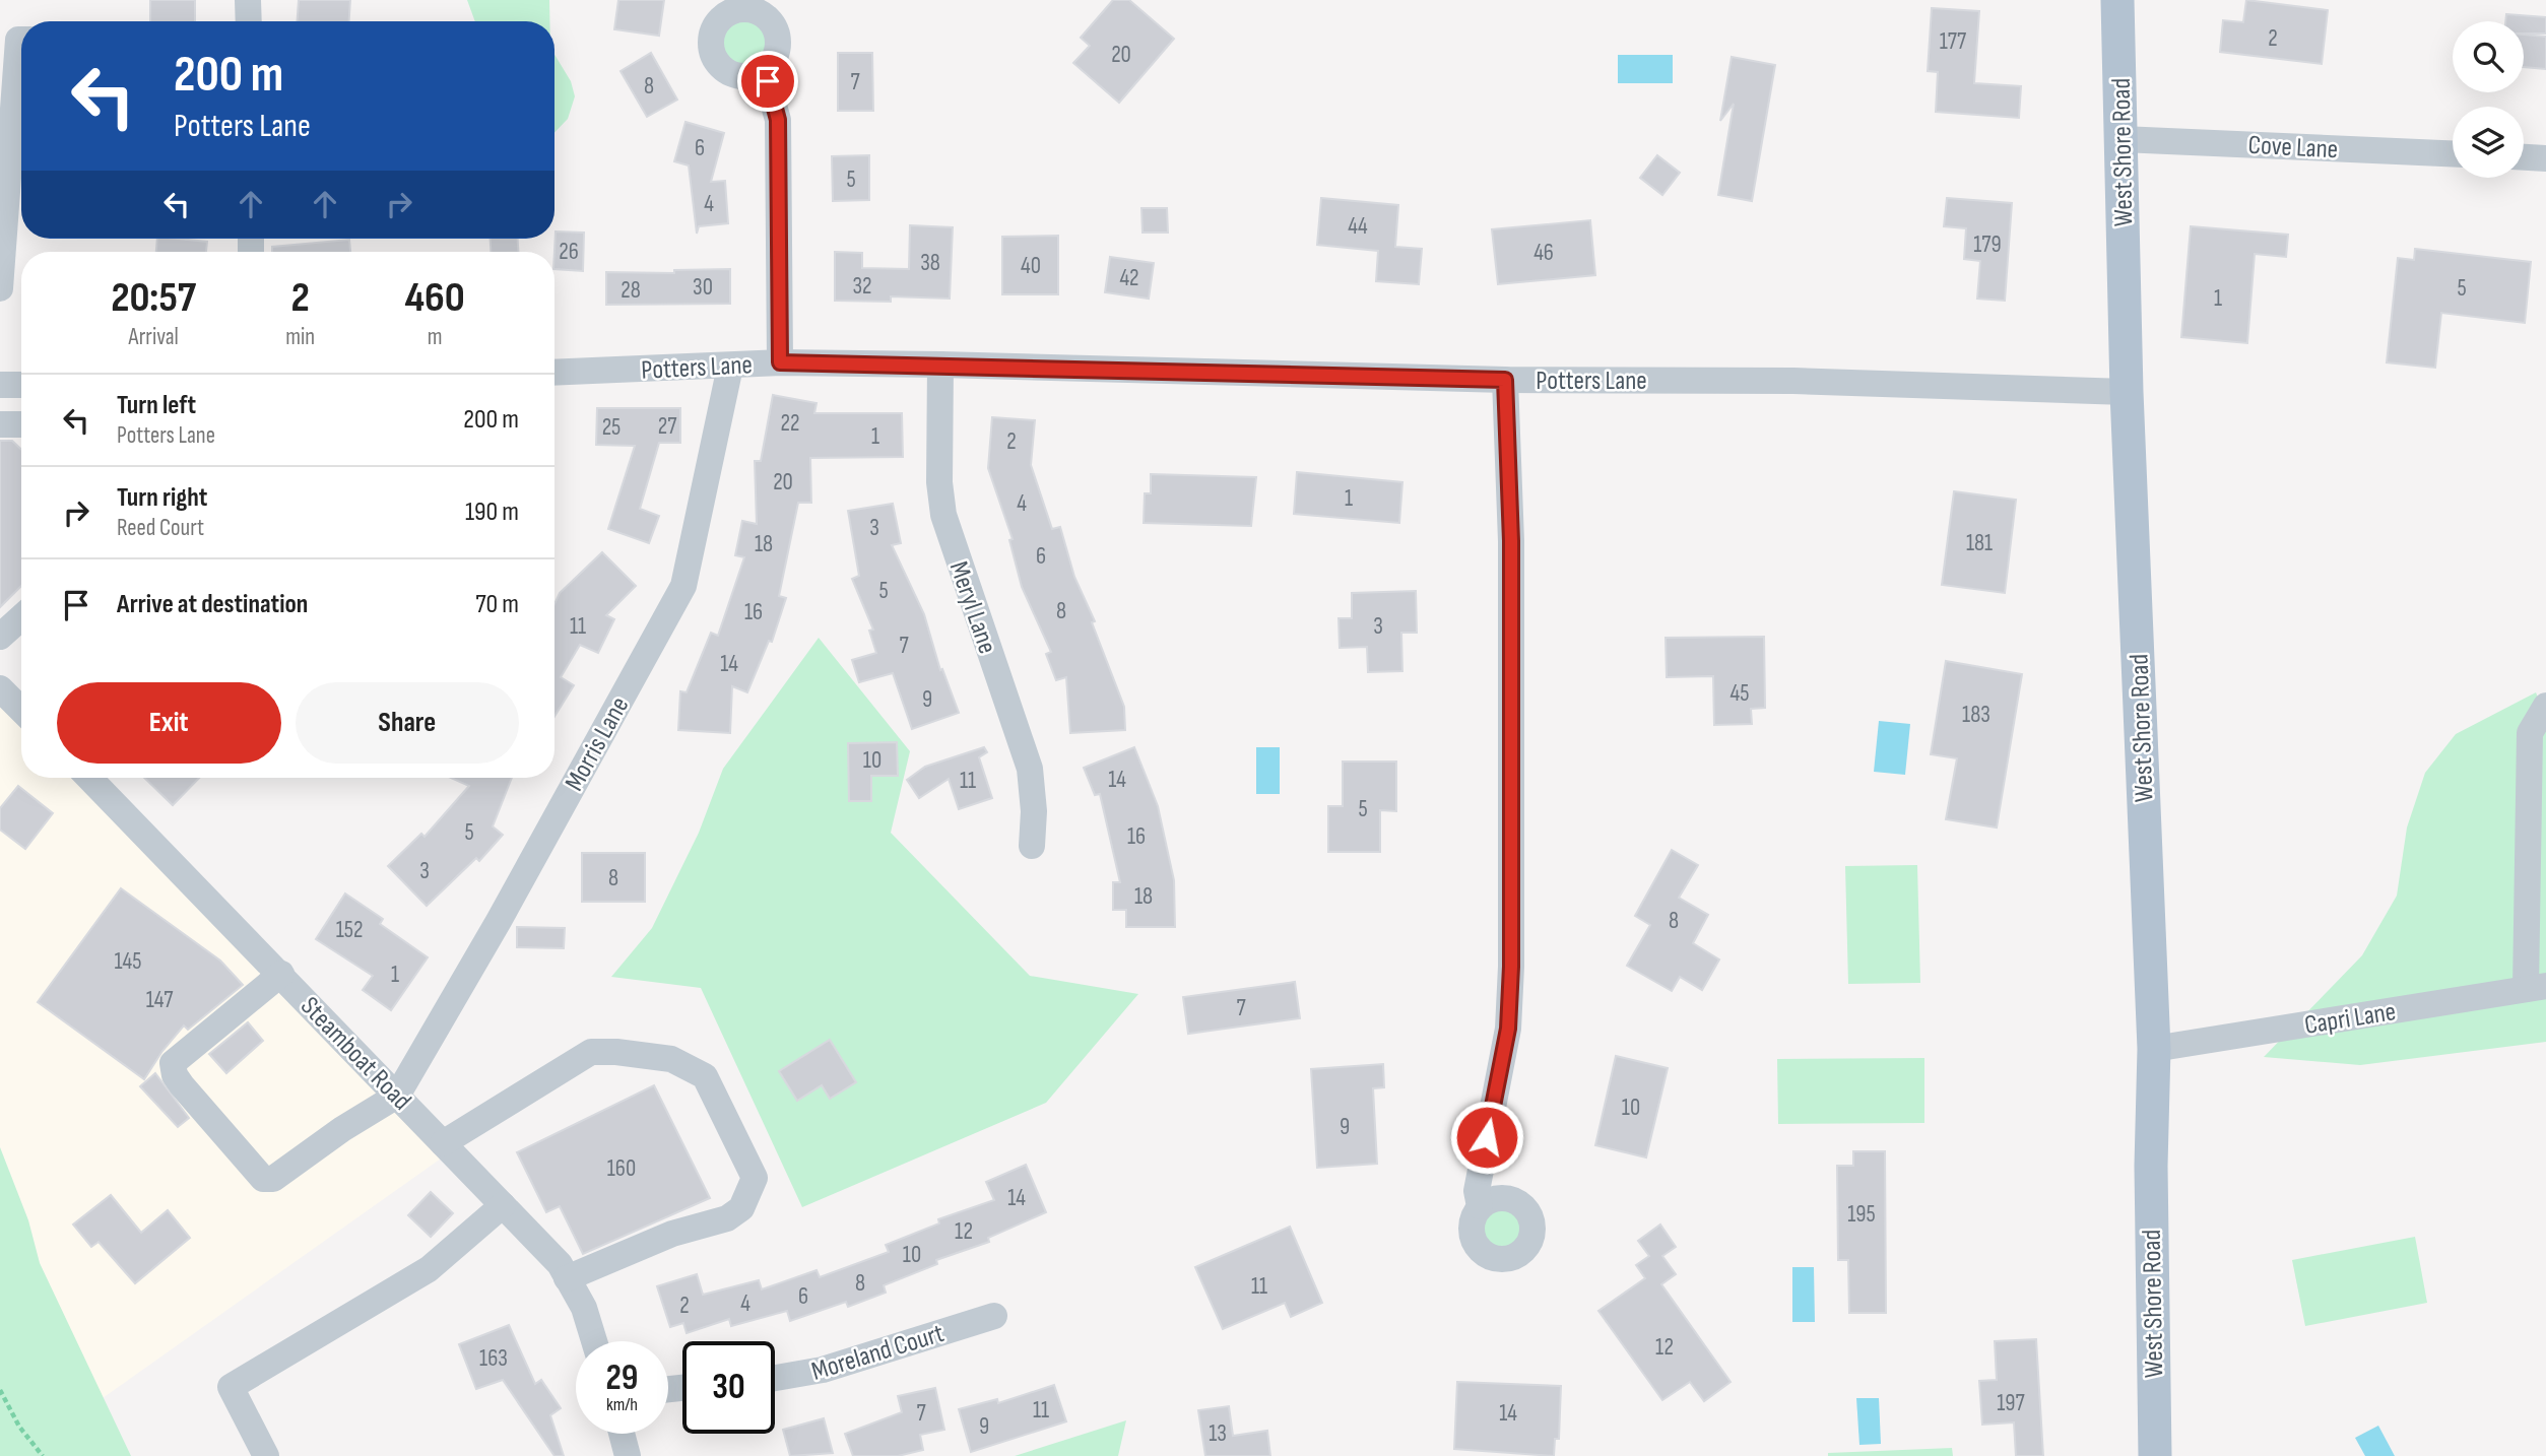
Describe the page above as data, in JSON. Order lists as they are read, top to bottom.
{
  "streets": {
    "main road": ["West Shore Road"],
    "street": [
      "Cove Lane",
      "Potters Lane",
      "Meryl Lane",
      "Morris Lane",
      "Capri Lane",
      "Steamboat Road",
      "Moreland Court"
    ]
  },
  "crossings": [
    ["Cove Lane", "West Shore Road"],
    ["West Shore Road", "Potters Lane"],
    ["West Shore Road", "Capri Lane"],
    ["Potters Lane", "Meryl Lane"],
    ["Potters Lane", "Morris Lane"],
    ["Morris Lane", "Steamboat Road"]
  ],
  "house_numbers": [
    "2",
    "177",
    "20",
    "7",
    "8",
    "6",
    "5",
    "4",
    "44",
    "179",
    "26",
    "46",
    "38",
    "40",
    "42",
    "32",
    "30",
    "5",
    "28",
    "1",
    "22",
    "27",
    "25",
    "1",
    "2",
    "20",
    "1",
    "4",
    "3",
    "181",
    "18",
    "6",
    "5",
    "8",
    "16",
    "11",
    "3",
    "7",
    "14",
    "45",
    "9",
    "183",
    "10",
    "14",
    "11",
    "5",
    "5",
    "16",
    "3",
    "8",
    "18",
    "8",
    "152",
    "145",
    "1",
    "147",
    "7",
    "10",
    "9",
    "160",
    "14",
    "195",
    "12",
    "10",
    "8",
    "11",
    "6",
    "4",
    "2",
    "12",
    "163",
    "197",
    "11",
    "7",
    "14",
    "9",
    "13"
  ],
  "page": {
    "turn": ["200 m", "Potters Lane"],
    "eta": [
      "20:57",
      "Arrival",
      "2",
      "min",
      "460",
      "m"
    ],
    "list": [
      {
        "name": "Turn left",
        "note": "Potters Lane",
        "value": "200 m"
      },
      {
        "name": "Turn right",
        "note": "Reed Court",
        "value": "190 m"
      },
      {
        "name": "Arrive at destination",
        "value": "70 m"
      }
    ],
    "buttons": ["Exit", "Share"],
    "speed": "29 km/h",
    "limit": "30"
  }
}
